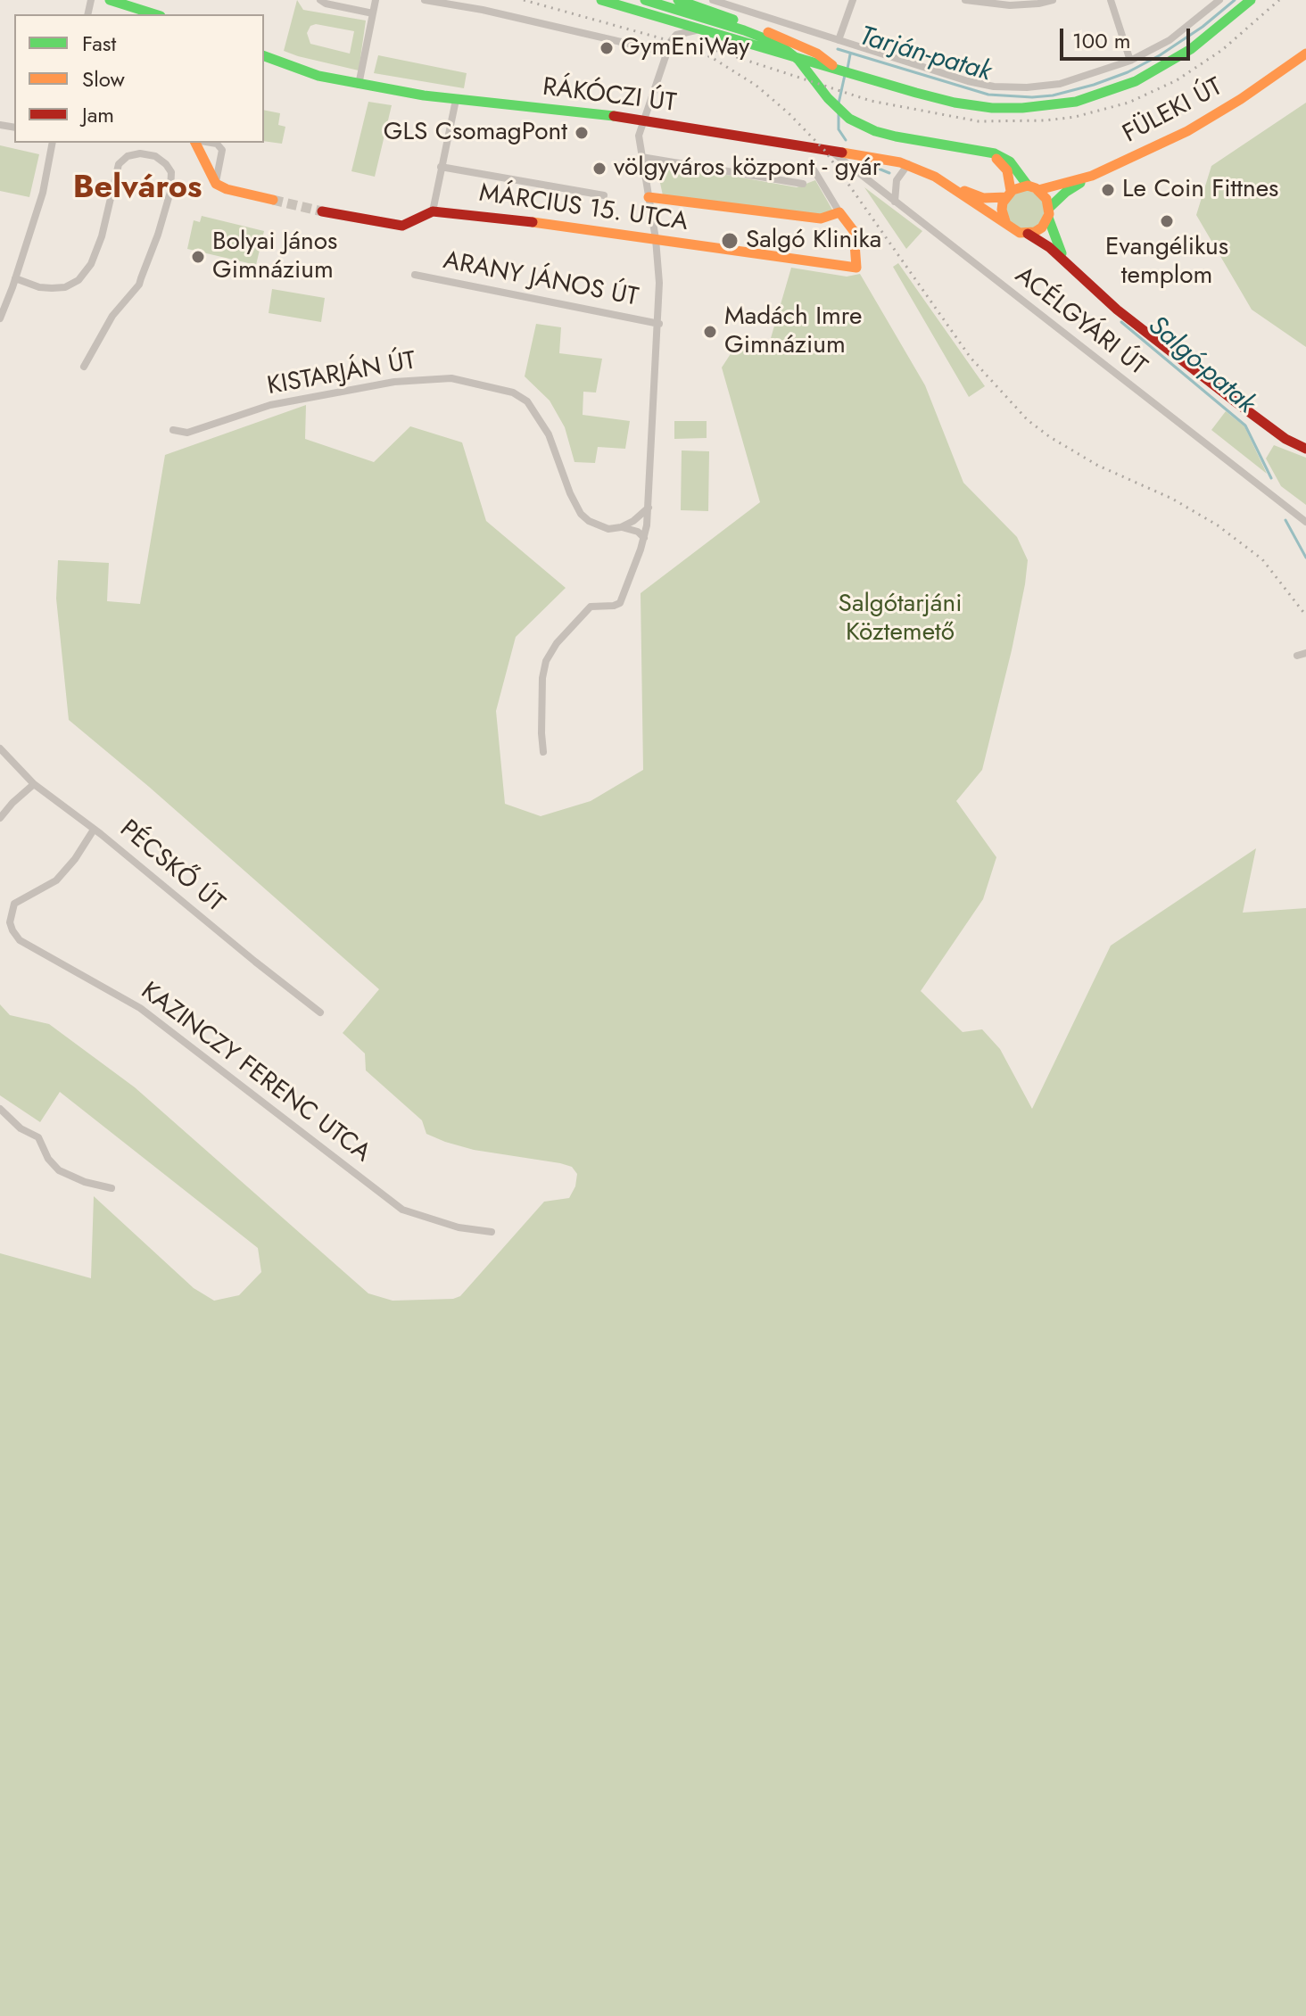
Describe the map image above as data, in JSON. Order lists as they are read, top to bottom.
{
  "streets": {
    "main road": ["RÁKÓCZI ÚT", "FÜLEKI ÚT", "MÁRCIUS 15. UTCA"],
    "street": [
      "ARANY JÁNOS ÚT",
      "ACÉLGYÁRI ÚT",
      "KISTARJÁN ÚT",
      "PÉCSKŐ ÚT",
      "KAZINCZY FERENC UTCA"
    ]
  },
  "crossings": [
    ["RÁKÓCZI ÚT", "ARANY JÁNOS ÚT"],
    ["RÁKÓCZI ÚT", "ACÉLGYÁRI ÚT"],
    ["MÁRCIUS 15. UTCA", "ARANY JÁNOS ÚT"],
    ["ARANY JÁNOS ÚT", "KISTARJÁN ÚT"],
    ["PÉCSKŐ ÚT", "KAZINCZY FERENC UTCA"]
  ],
  "districts": ["Belváros"],
  "water": ["Tarján-patak", "Salgó-patak"],
  "parks": ["Salgótarjáni Köztemető"],
  "places": [
    "GymEniWay",
    "GLS CsomagPont",
    "völgyváros központ - gyár",
    "Le Coin Fittnes",
    "Evangélikus templom",
    "Salgó Klinika",
    "Bolyai János Gimnázium",
    "Madách Imre Gimnázium"
  ],
  "legend": ["Fast", "Slow", "Jam"],
  "scale_bar": "100 m"
}
